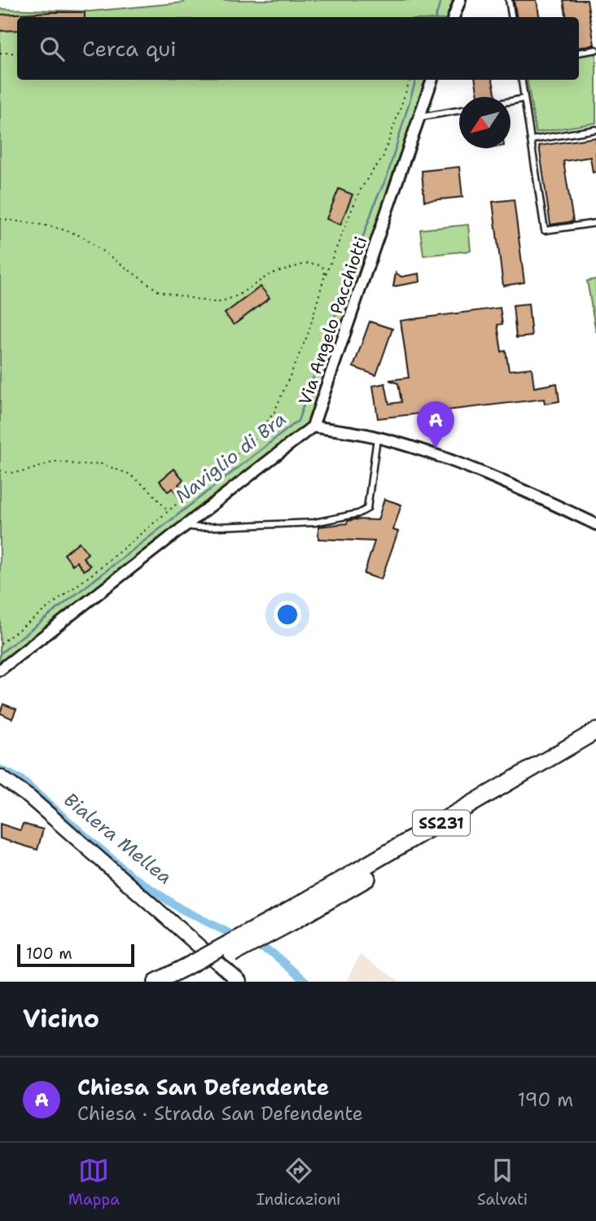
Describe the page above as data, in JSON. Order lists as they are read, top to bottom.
{
  "streets": {
    "highway": ["SS231"],
    "street": ["Via Angelo Pacchiotti"]
  },
  "water": ["Naviglio di Bra", "Bialera Mellea"],
  "scale_bar": "100 m",
  "north": "bottom left",
  "page": {
    "search": "Cerca qui",
    "pins": "A",
    "scale": "100 m",
    "heading": "Vicino",
    "list": [
      {
        "mark": "A",
        "name": "Chiesa San Defendente",
        "note": "Chiesa · Strada San Defendente",
        "value": "190 m"
      }
    ],
    "nav": ["Mappa", "Indicazioni", "Salvati"]
  }
}
